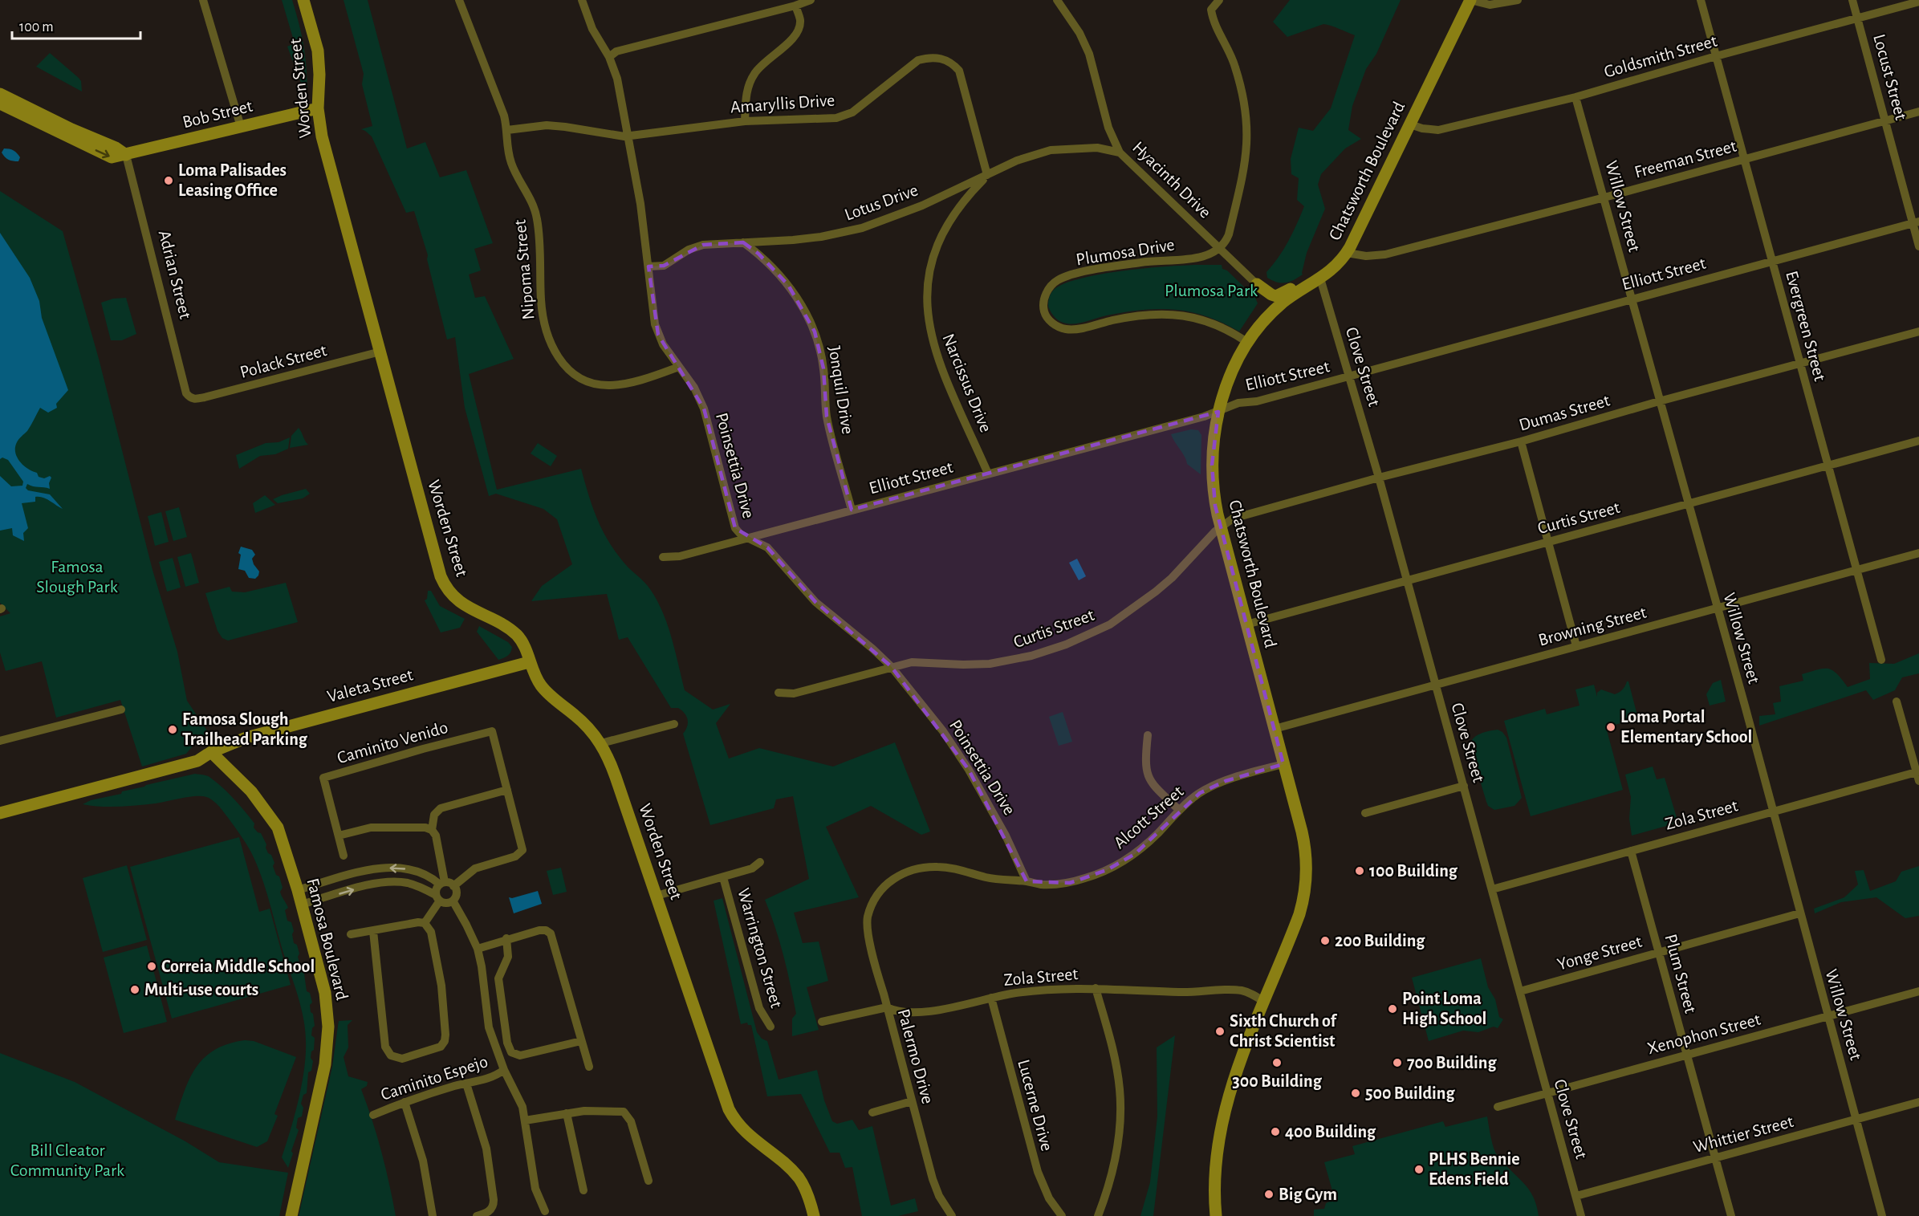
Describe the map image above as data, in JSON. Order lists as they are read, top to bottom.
{
  "streets": {
    "street": [
      "Goldsmith Street",
      "Locust Street",
      "Worden Street",
      "Amaryllis Drive",
      "Bob Street",
      "Freeman Street",
      "Chatsworth Boulevard",
      "Hyacinth Drive",
      "Lotus Drive",
      "Willow Street",
      "Plumosa Drive",
      "Nipoma Street",
      "Elliott Street",
      "Adrian Street",
      "Evergreen Street",
      "Polack Street",
      "Clove Street",
      "Narcissus Drive",
      "Jonquil Drive",
      "Dumas Street",
      "Poinsettia Drive",
      "Curtis Street",
      "Browning Street",
      "Valeta Street",
      "Caminito Venido",
      "Zola Street",
      "Alcott Street",
      "Famosa Boulevard",
      "Warrington Street",
      "Yonge Street",
      "Plum Street",
      "Xenophon Street",
      "Palermo Drive",
      "Caminito Espejo",
      "Lucerne Drive",
      "Whittier Street"
    ]
  },
  "crossings": [
    ["Goldsmith Street", "Locust Street"],
    ["Goldsmith Street", "Chatsworth Boulevard"],
    ["Goldsmith Street", "Willow Street"],
    ["Goldsmith Street", "Evergreen Street"],
    ["Locust Street", "Freeman Street"],
    ["Locust Street", "Elliott Street"],
    ["Worden Street", "Bob Street"],
    ["Worden Street", "Polack Street"],
    ["Worden Street", "Valeta Street"],
    ["Amaryllis Drive", "Lotus Drive"],
    ["Amaryllis Drive", "Nipoma Street"],
    ["Amaryllis Drive", "Narcissus Drive"],
    ["Amaryllis Drive", "Poinsettia Drive"],
    ["Bob Street", "Adrian Street"],
    ["Freeman Street", "Chatsworth Boulevard"],
    ["Freeman Street", "Willow Street"],
    ["Freeman Street", "Evergreen Street"],
    ["Chatsworth Boulevard", "Hyacinth Drive"],
    ["Chatsworth Boulevard", "Plumosa Drive"],
    ["Chatsworth Boulevard", "Elliott Street"],
    ["Chatsworth Boulevard", "Clove Street"],
    ["Chatsworth Boulevard", "Dumas Street"],
    ["Chatsworth Boulevard", "Curtis Street"],
    ["Chatsworth Boulevard", "Browning Street"],
    ["Chatsworth Boulevard", "Zola Street"],
    ["Chatsworth Boulevard", "Alcott Street"],
    ["Hyacinth Drive", "Lotus Drive"],
    ["Hyacinth Drive", "Plumosa Drive"],
    ["Lotus Drive", "Narcissus Drive"],
    ["Lotus Drive", "Jonquil Drive"],
    ["Lotus Drive", "Poinsettia Drive"],
    ["Willow Street", "Elliott Street"],
    ["Willow Street", "Dumas Street"],
    ["Willow Street", "Curtis Street"],
    ["Willow Street", "Browning Street"],
    ["Willow Street", "Zola Street"],
    ["Willow Street", "Yonge Street"],
    ["Willow Street", "Xenophon Street"],
    ["Willow Street", "Whittier Street"],
    ["Nipoma Street", "Poinsettia Drive"],
    ["Elliott Street", "Evergreen Street"],
    ["Elliott Street", "Clove Street"],
    ["Elliott Street", "Narcissus Drive"],
    ["Elliott Street", "Jonquil Drive"],
    ["Elliott Street", "Poinsettia Drive"],
    ["Adrian Street", "Polack Street"],
    ["Evergreen Street", "Dumas Street"],
    ["Evergreen Street", "Curtis Street"],
    ["Evergreen Street", "Browning Street"],
    ["Clove Street", "Dumas Street"],
    ["Clove Street", "Curtis Street"],
    ["Clove Street", "Browning Street"],
    ["Clove Street", "Zola Street"],
    ["Clove Street", "Yonge Street"],
    ["Clove Street", "Xenophon Street"],
    ["Clove Street", "Whittier Street"],
    ["Dumas Street", "Curtis Street"],
    ["Poinsettia Drive", "Curtis Street"],
    ["Poinsettia Drive", "Alcott Street"],
    ["Valeta Street", "Famosa Boulevard"],
    ["Zola Street", "Plum Street"],
    ["Zola Street", "Palermo Drive"],
    ["Zola Street", "Lucerne Drive"],
    ["Alcott Street", "Palermo Drive"],
    ["Yonge Street", "Plum Street"],
    ["Plum Street", "Xenophon Street"],
    ["Plum Street", "Whittier Street"]
  ],
  "parks": ["Plumosa Park", "Famosa Slough Park", "Bill Cleator Community Park"],
  "places": [
    "Loma Palisades Leasing Office",
    "Loma Portal Elementary School",
    "Famosa Slough Trailhead Parking",
    "100 Building",
    "200 Building",
    "Correia Middle School",
    "Multi-use courts",
    "Point Loma High School",
    "Sixth Church of Christ Scientist",
    "300 Building",
    "700 Building",
    "500 Building",
    "400 Building",
    "PLHS Bennie Edens Field",
    "Big Gym"
  ],
  "scale_bar": "100 m"
}
